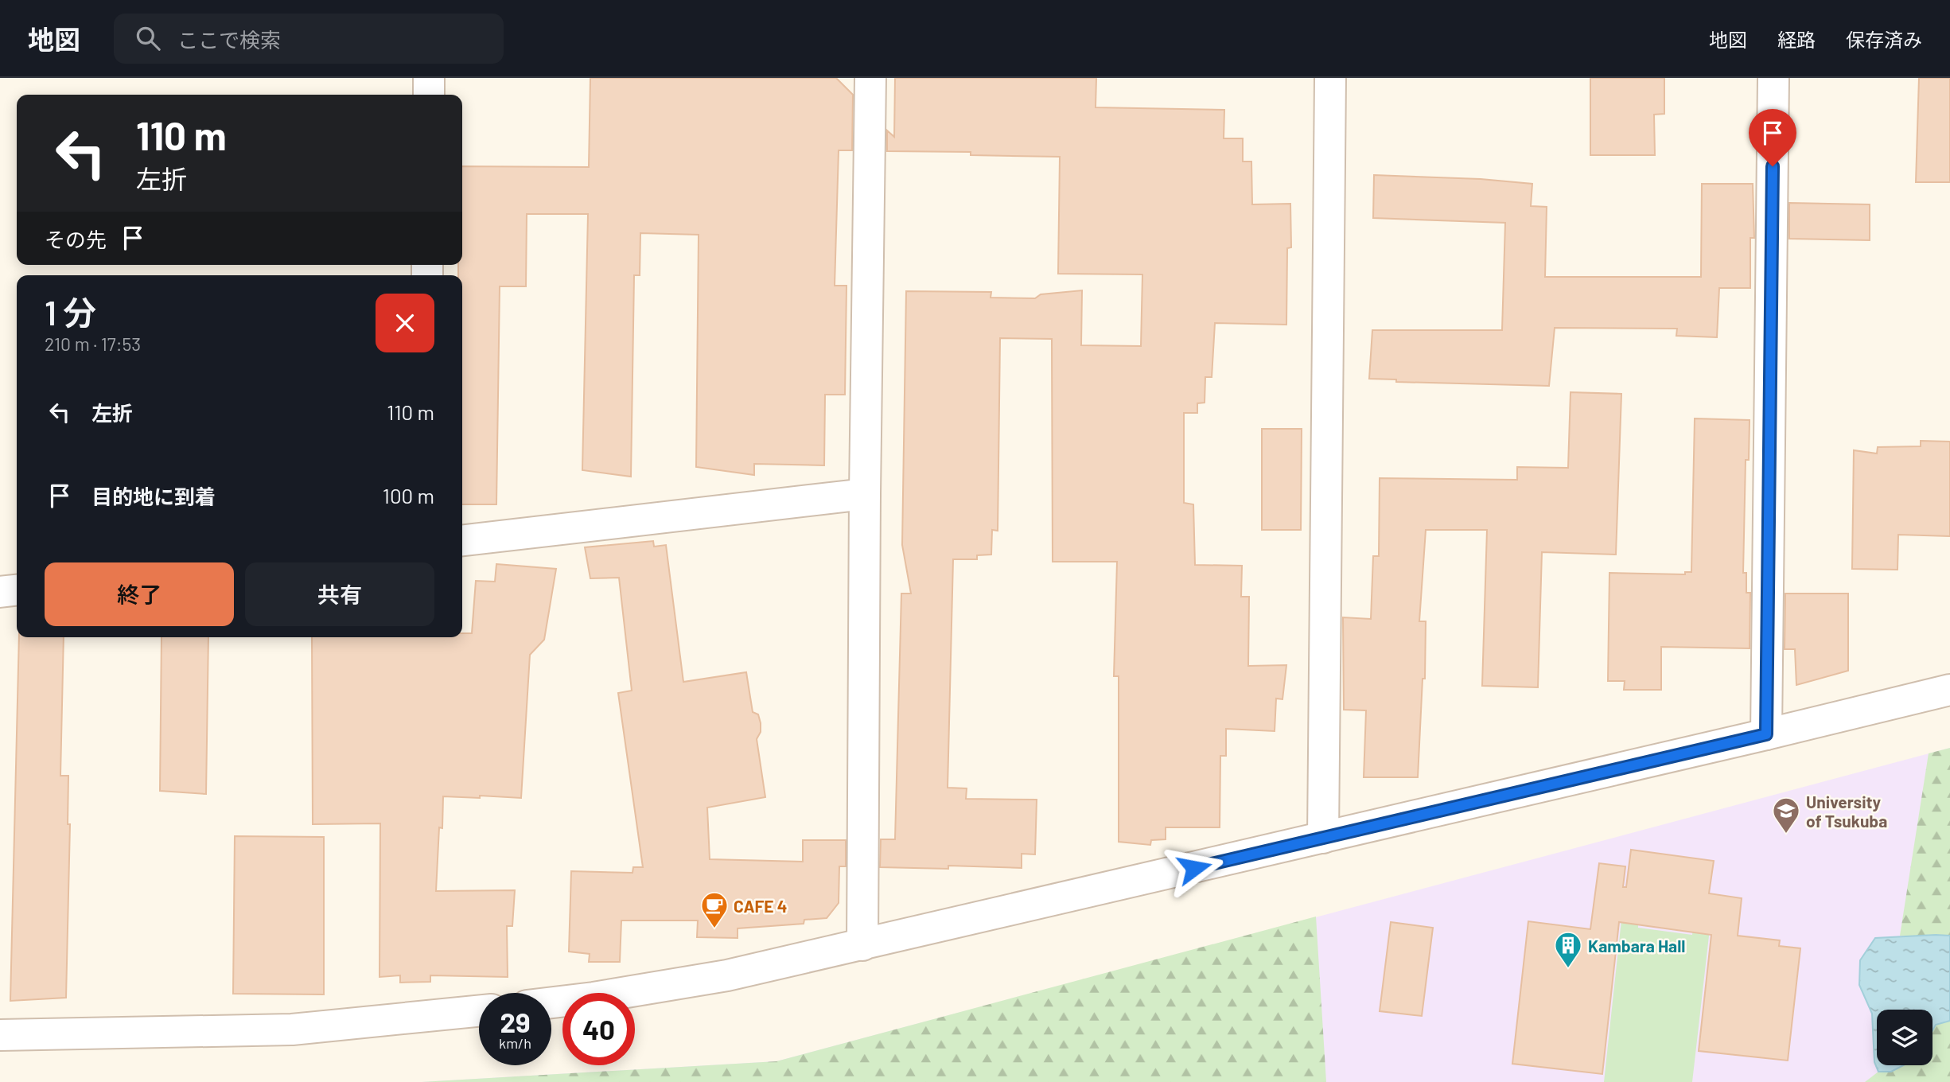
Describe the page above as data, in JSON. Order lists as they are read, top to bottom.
{
  "places": {
    "school or university": ["University of Tsukuba"],
    "cafe": ["CAFE 4"],
    "building": ["Kambara Hall"]
  },
  "page": {
    "header": "地図",
    "search": "ここで検索",
    "nav": ["地図", "経路", "保存済み"],
    "turn": ["110 m", "左折"],
    "then": "その先",
    "heading": ["1 分", "210 m · 17:53"],
    "list": [
      {
        "name": "左折",
        "value": "110 m"
      },
      {
        "name": "目的地に到着",
        "value": "100 m"
      }
    ],
    "buttons": ["終了", "共有"],
    "speed": "29 km/h",
    "limit": "40"
  }
}
